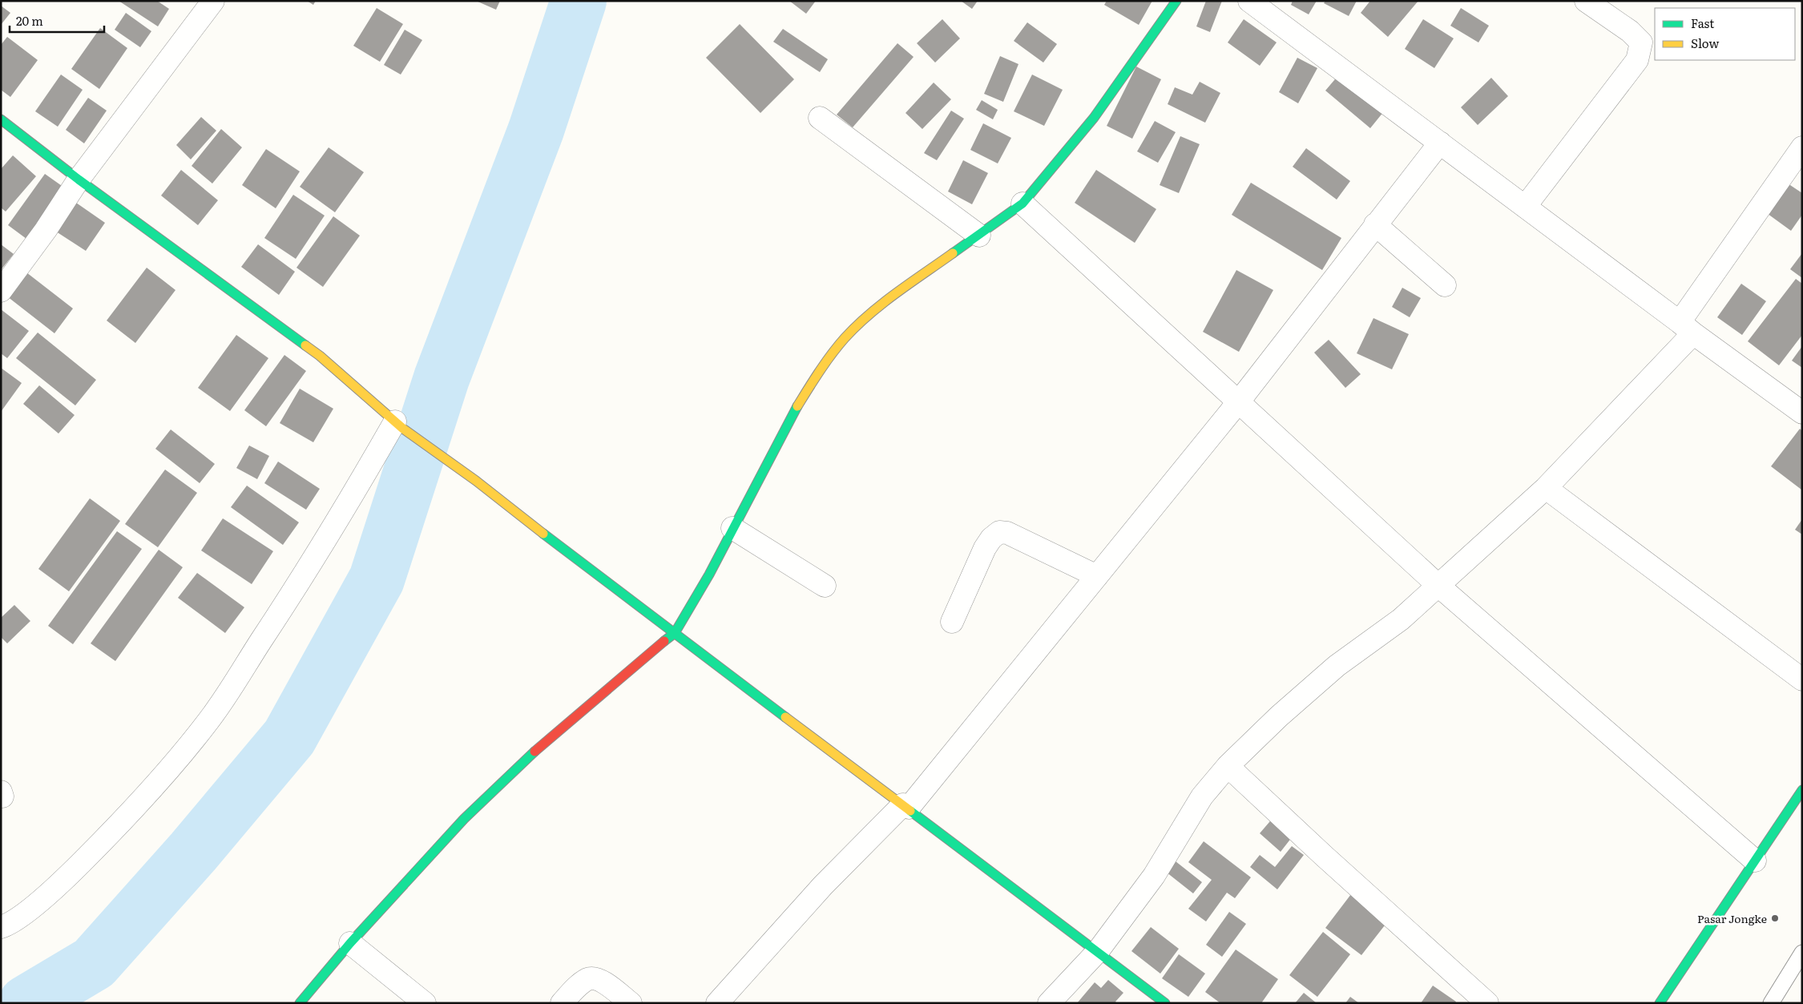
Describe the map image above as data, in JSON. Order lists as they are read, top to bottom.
{
  "places": ["Pasar Jongke"],
  "legend": ["Fast", "Slow"],
  "scale_bar": "20 m"
}
